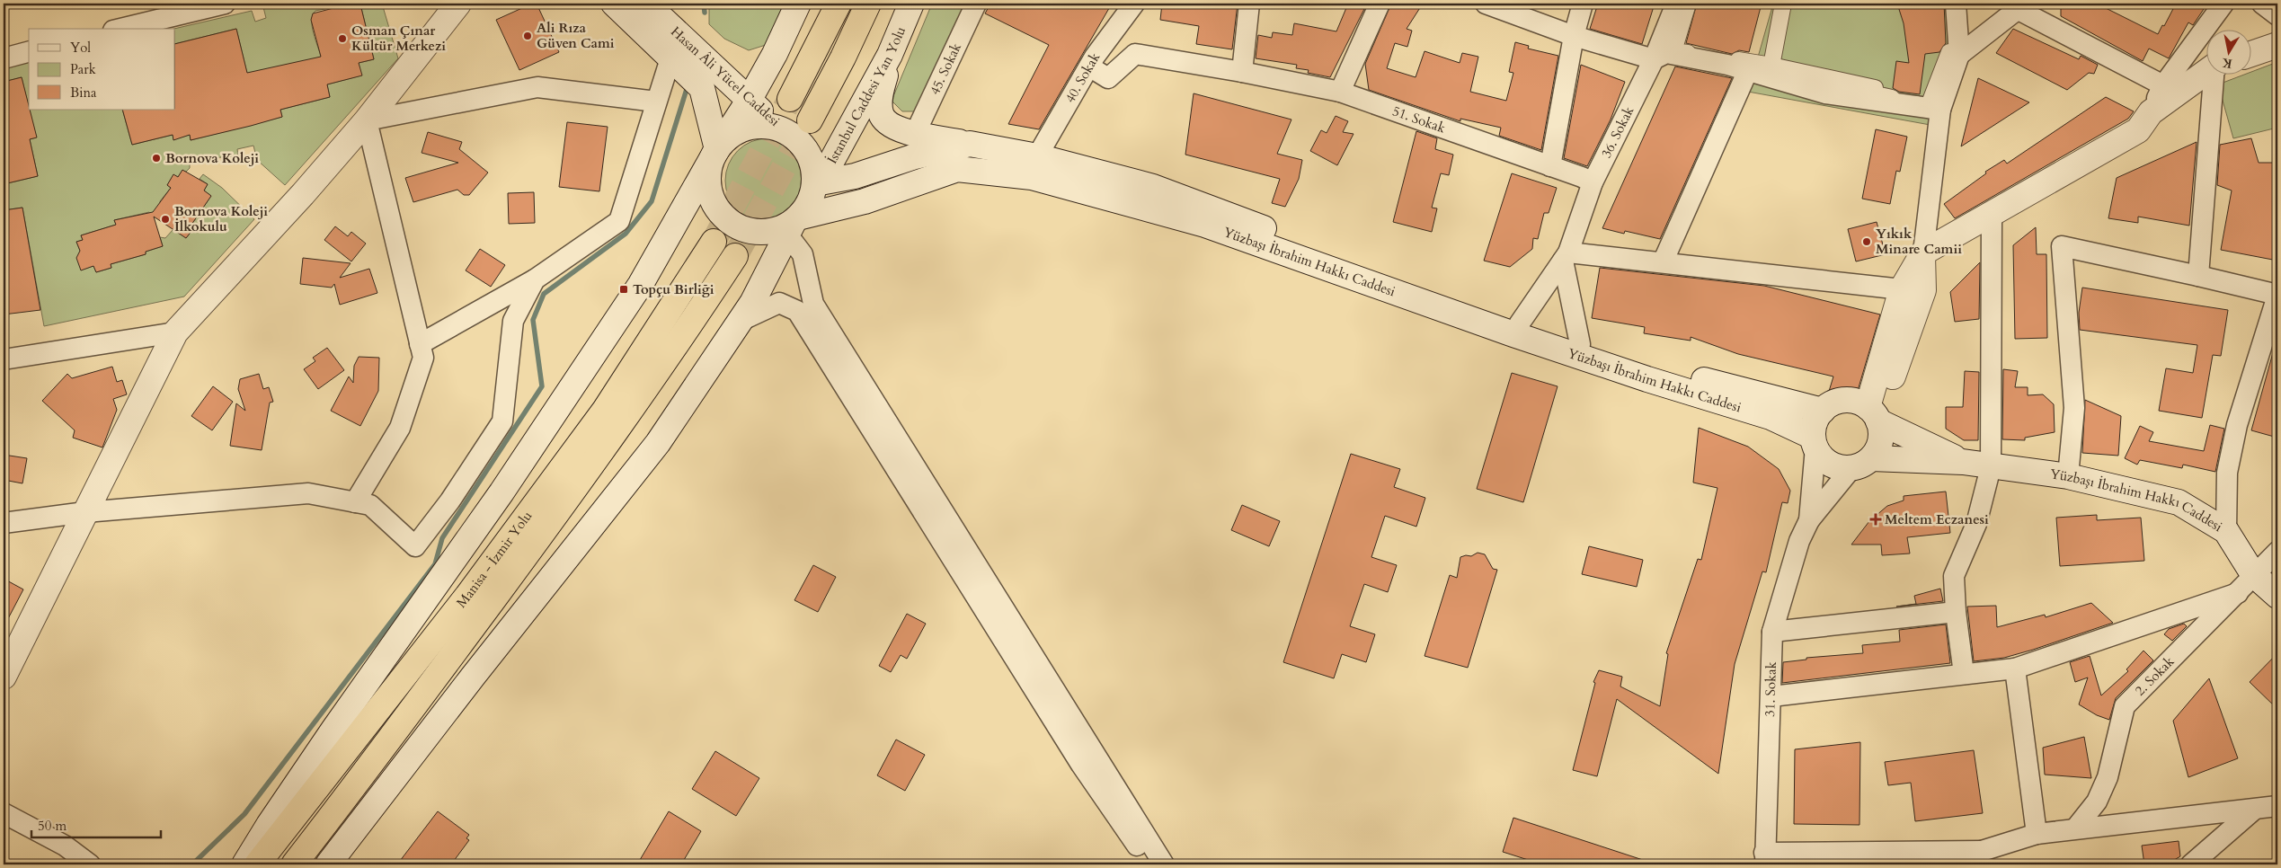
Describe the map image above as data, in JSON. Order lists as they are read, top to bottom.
{
  "streets": {
    "highway": ["Manisa - İzmir Yolu"],
    "main road": ["Hasan Âli Yücel Caddesi", "İstanbul Caddesi Yan Yolu", "Yüzbaşı İbrahim Hakkı Caddesi"],
    "street": [
      "45. Sokak",
      "40. Sokak",
      "51. Sokak",
      "36. Sokak",
      "2. Sokak",
      "31. Sokak"
    ]
  },
  "crossings": [
    ["Hasan Âli Yücel Caddesi", "İstanbul Caddesi Yan Yolu"],
    ["Hasan Âli Yücel Caddesi", "Yüzbaşı İbrahim Hakkı Caddesi"],
    ["40. Sokak", "51. Sokak"],
    ["40. Sokak", "Yüzbaşı İbrahim Hakkı Caddesi"],
    ["İstanbul Caddesi Yan Yolu", "Yüzbaşı İbrahim Hakkı Caddesi"],
    ["51. Sokak", "36. Sokak"],
    ["36. Sokak", "Yüzbaşı İbrahim Hakkı Caddesi"],
    ["Yüzbaşı İbrahim Hakkı Caddesi", "2. Sokak"],
    ["Yüzbaşı İbrahim Hakkı Caddesi", "31. Sokak"]
  ],
  "places": {
    "other": [
      "Ali Rıza Güven Cami",
      "Osman Çınar Kültür Merkezi",
      "Bornova Koleji",
      "Bornova Koleji İlkokulu",
      "Yıkık Minare Camii"
    ],
    "transit": ["Topçu Birliği"],
    "health": ["Meltem Eczanesi"]
  },
  "legend": ["Yol", "Park", "Bina"],
  "scale_bar": "50 m",
  "north": "bottom"
}
